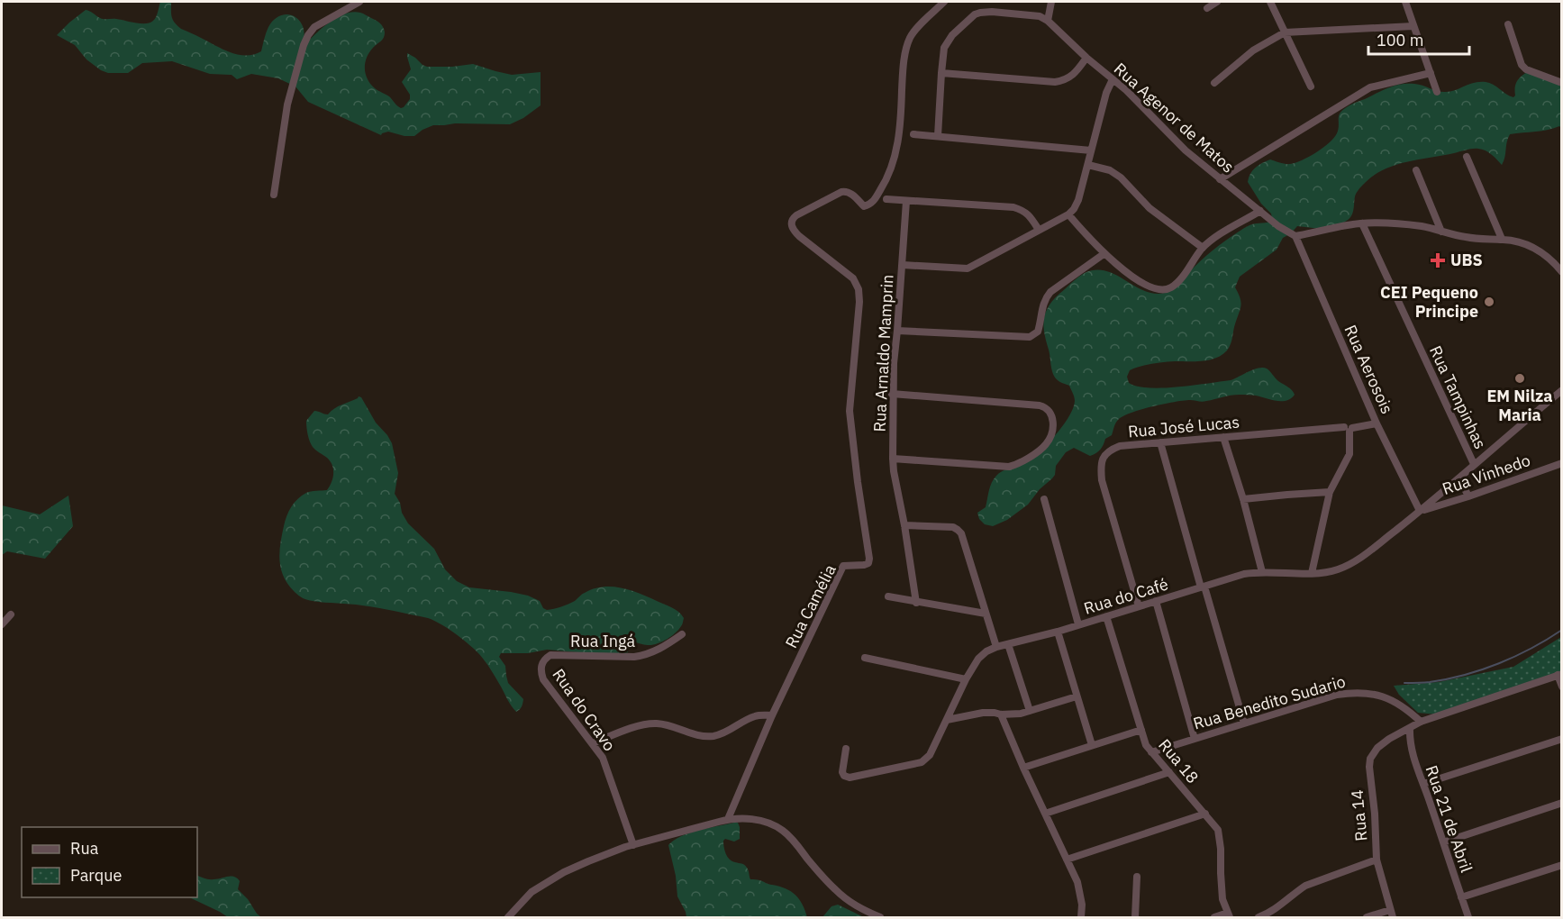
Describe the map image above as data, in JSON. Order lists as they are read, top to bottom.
{
  "streets": {
    "street": [
      "Rua Agenor de Matos",
      "Rua Arnaldo Mamprin",
      "Rua Aerosois",
      "Rua Tampinhas",
      "Rua José Lucas",
      "Rua Vinhedo",
      "Rua do Café",
      "Rua Camélia",
      "Rua Ingá",
      "Rua Benedito Sudario",
      "Rua do Cravo",
      "Rua 18",
      "Rua 14",
      "Rua 21 de Abril"
    ]
  },
  "crossings": [
    ["Rua Agenor de Matos", "Rua Aerosois"],
    ["Rua Aerosois", "Rua José Lucas"],
    ["Rua Aerosois", "Rua Vinhedo"],
    ["Rua Aerosois", "Rua do Café"],
    ["Rua Tampinhas", "Rua do Café"],
    ["Rua José Lucas", "Rua do Café"],
    ["Rua Vinhedo", "Rua do Café"],
    ["Rua do Café", "Rua 18"],
    ["Rua Ingá", "Rua do Cravo"],
    ["Rua Benedito Sudario", "Rua 18"],
    ["Rua Benedito Sudario", "Rua 14"],
    ["Rua 14", "Rua 21 de Abril"]
  ],
  "places": {
    "health": ["UBS"],
    "other": ["CEI Pequeno Principe", "EM Nilza Maria"]
  },
  "legend": ["Rua", "Parque"],
  "scale_bar": "100 m"
}
